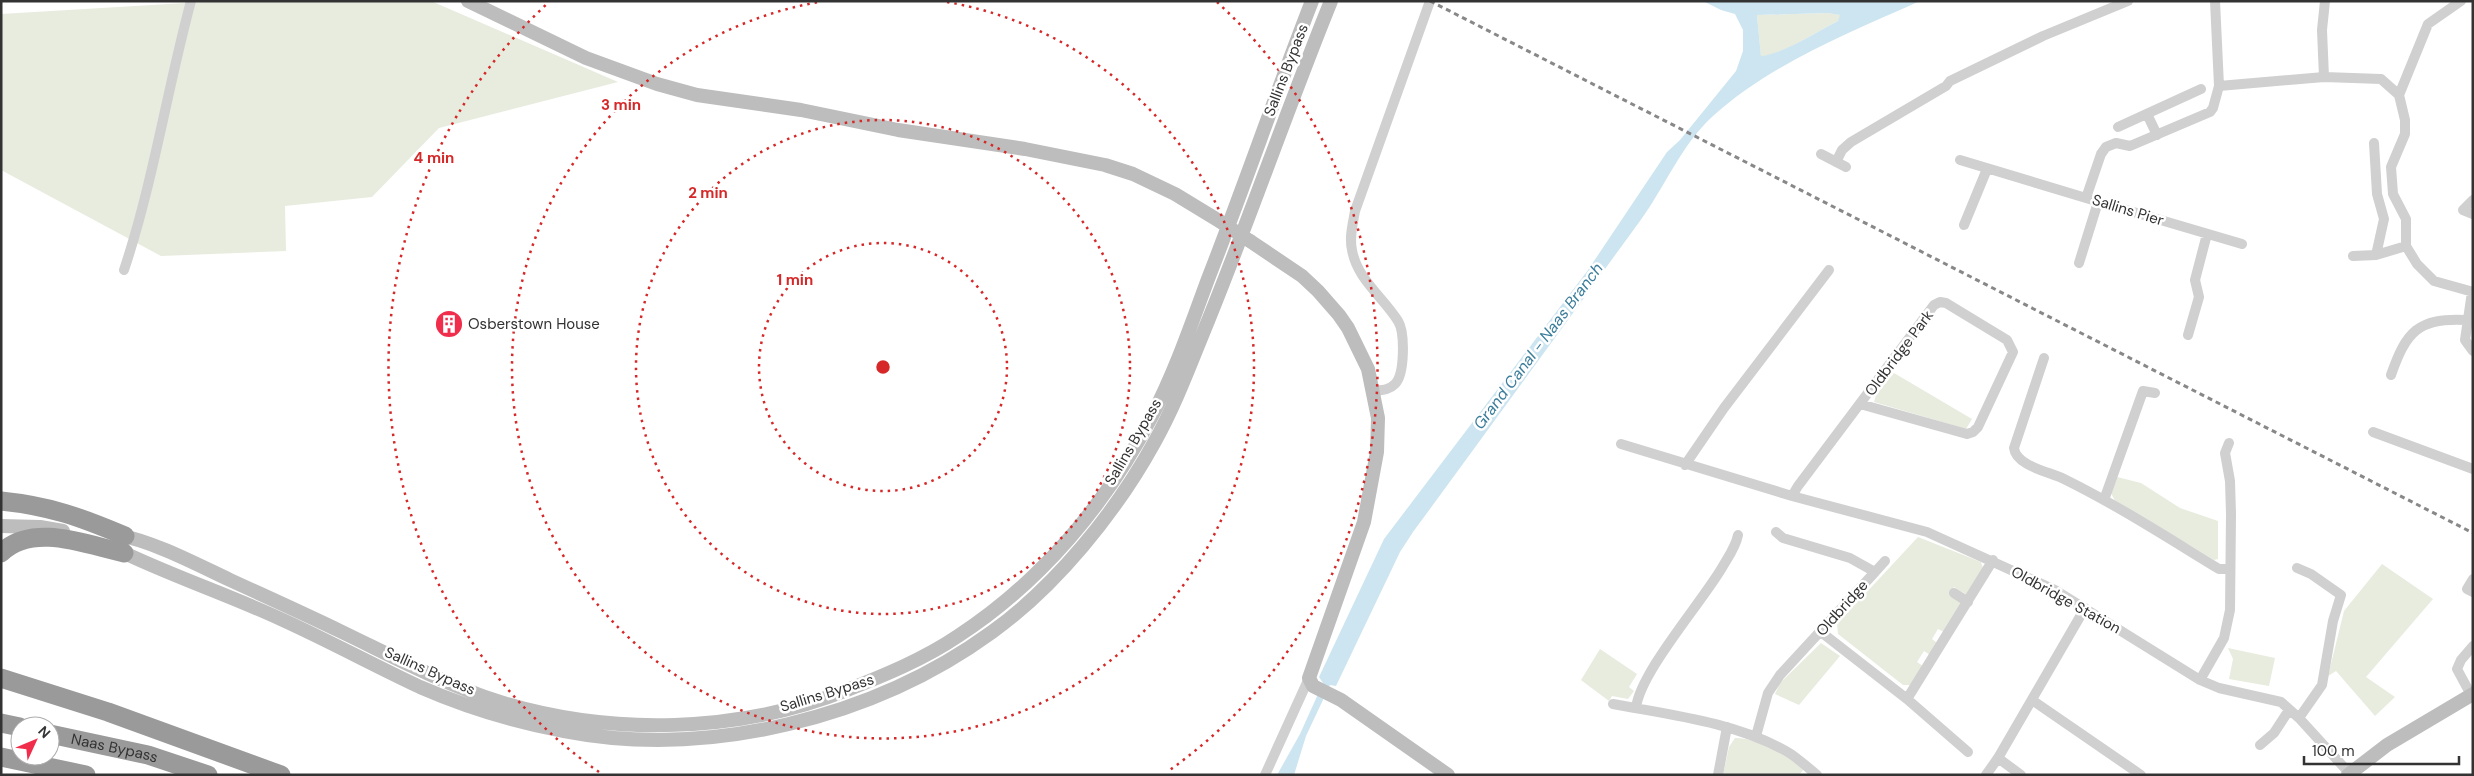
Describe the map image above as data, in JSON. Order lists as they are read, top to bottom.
{
  "streets": {
    "highway": ["Naas Bypass"],
    "main road": ["Sallins Bypass"],
    "street": [
      "Sallins Pier",
      "Oldbridge Park",
      "Oldbridge Station",
      "Oldbridge"
    ]
  },
  "crossings": [
    ["Oldbridge Park", "Oldbridge Station"]
  ],
  "water": ["Grand Canal - Naas Branch"],
  "places": {
    "building": ["Osberstown House"]
  },
  "scale_bar": "100 m",
  "north": "top right",
  "rings": [
    "3 min",
    "4 min",
    "2 min",
    "1 min"
  ]
}
